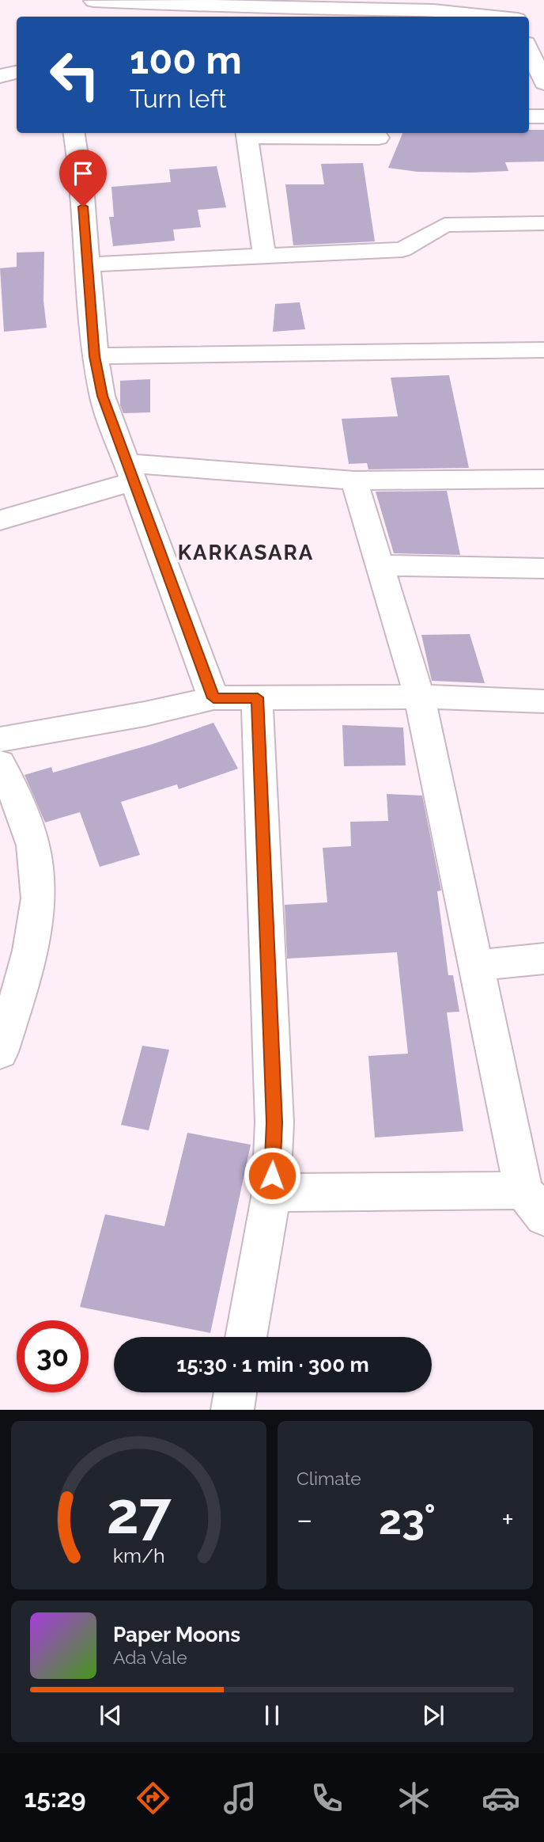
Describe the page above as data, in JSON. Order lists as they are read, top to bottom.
{
  "districts": ["KARKASARA"],
  "page": {
    "turn": ["100 m", "Turn left"],
    "limit": "30",
    "trip": "15:30 · 1 min · 300 m",
    "tile": "Climate",
    "heat": ["−", "23°", "+"],
    "song": ["Paper Moons", "Ada Vale"],
    "tabs": "15:29",
    "gauge": ["27", "km/h"]
  }
}
